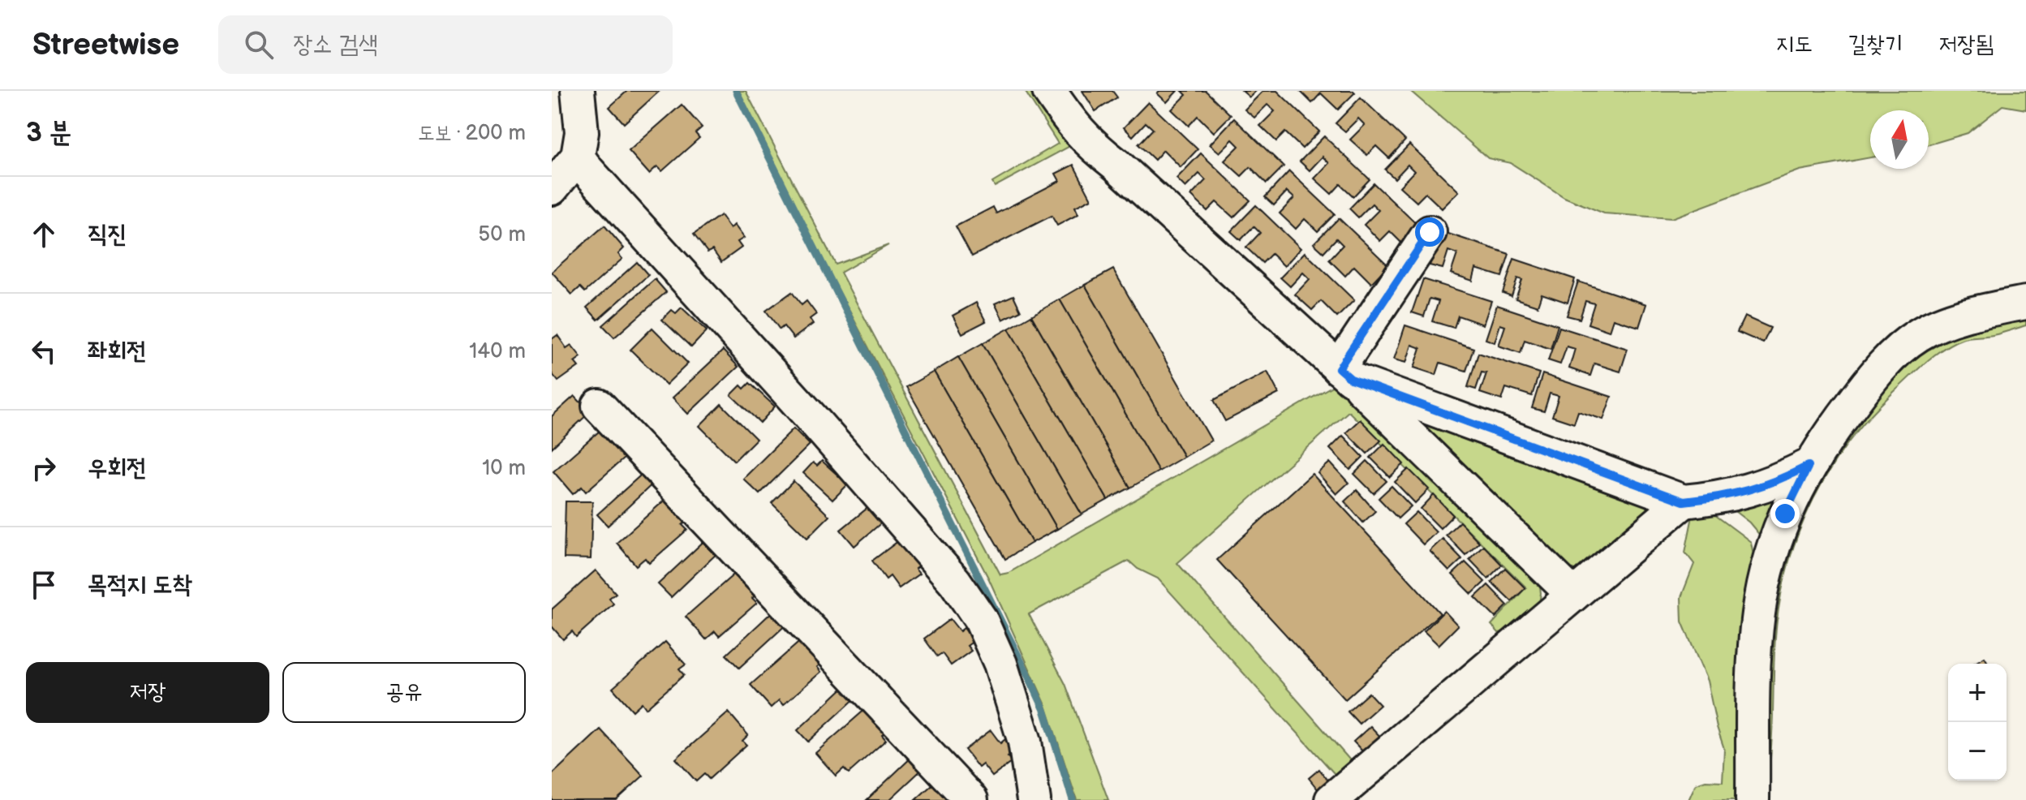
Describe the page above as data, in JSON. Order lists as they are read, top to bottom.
{
  "north": "top",
  "page": {
    "header": "Streetwise",
    "search": "장소 검색",
    "nav": ["지도", "길찾기", "저장됨"],
    "heading": ["3 분", "도보 · 200 m"],
    "list": [
      ["직진", "50 m"],
      ["좌회전", "140 m"],
      ["우회전", "10 m"],
      "목적지 도착"
    ],
    "buttons": ["저장", "공유"],
    "map_buttons": ["+", "−"]
  }
}
